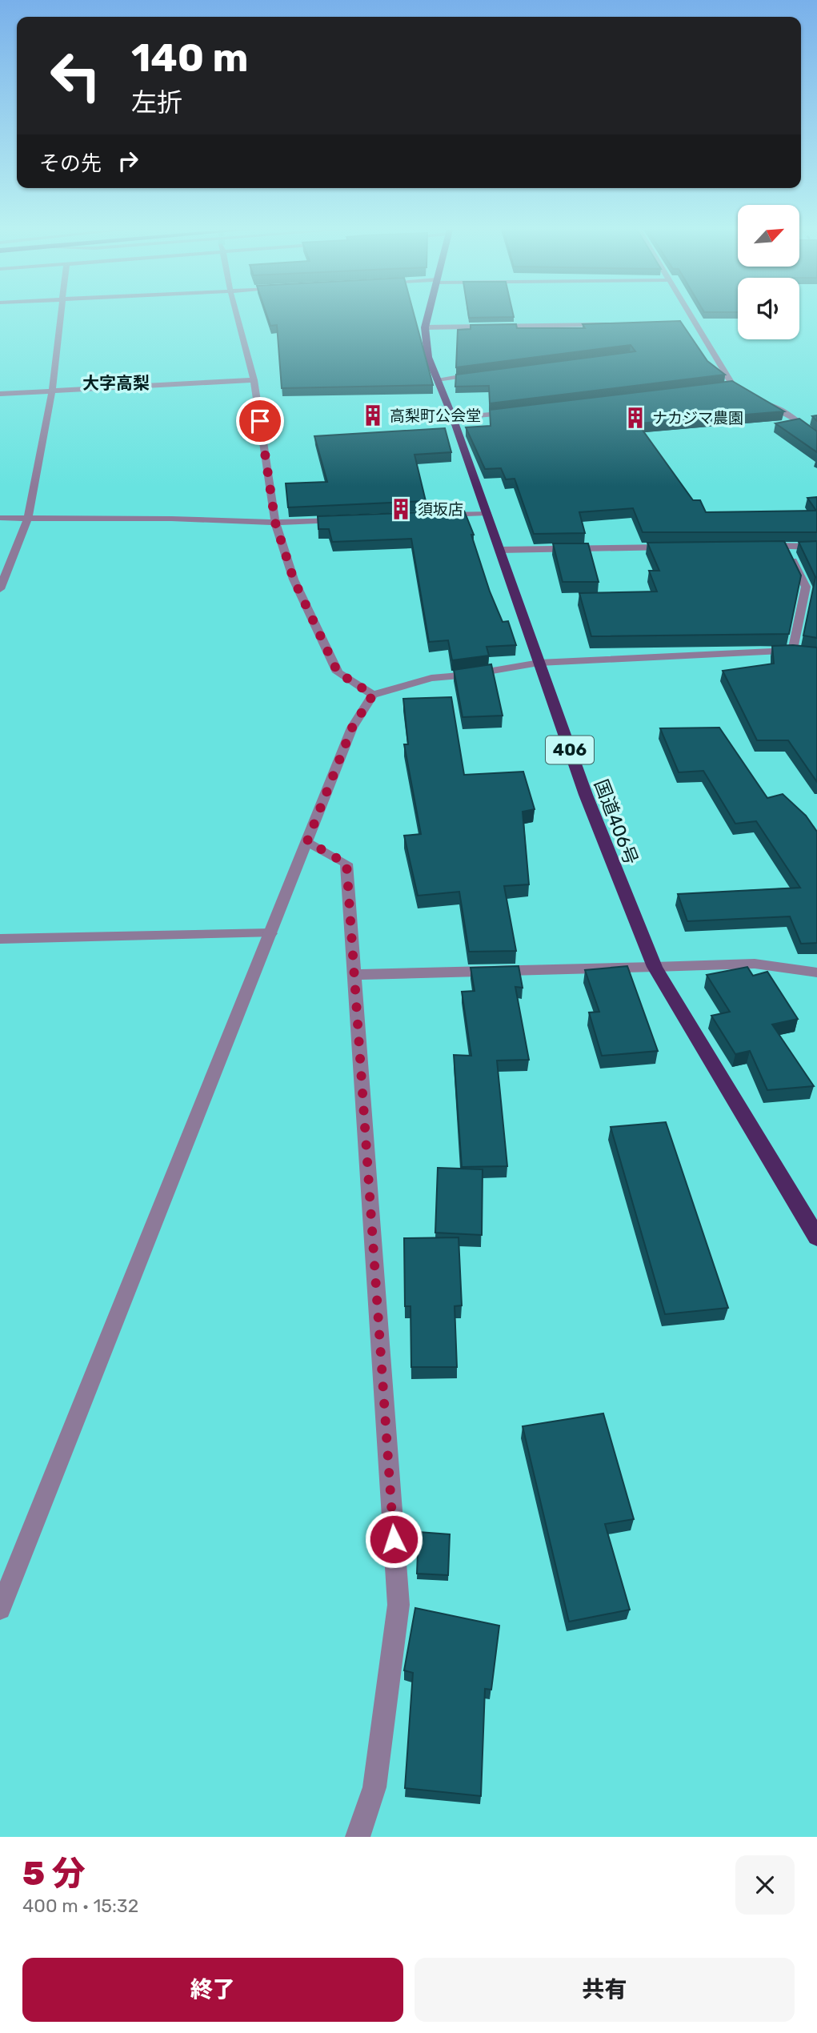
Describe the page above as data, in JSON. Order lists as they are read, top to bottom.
{
  "streets": {
    "highway": ["406", "国道406号"]
  },
  "districts": ["大字高梨"],
  "places": {
    "building": ["高梨町公会堂", "ナカジマ農園", "須坂店"]
  },
  "north": "top right",
  "page": {
    "turn": ["140 m", "左折"],
    "then": "その先",
    "heading": ["5 分", "400 m · 15:32"],
    "buttons": ["終了", "共有"]
  }
}
